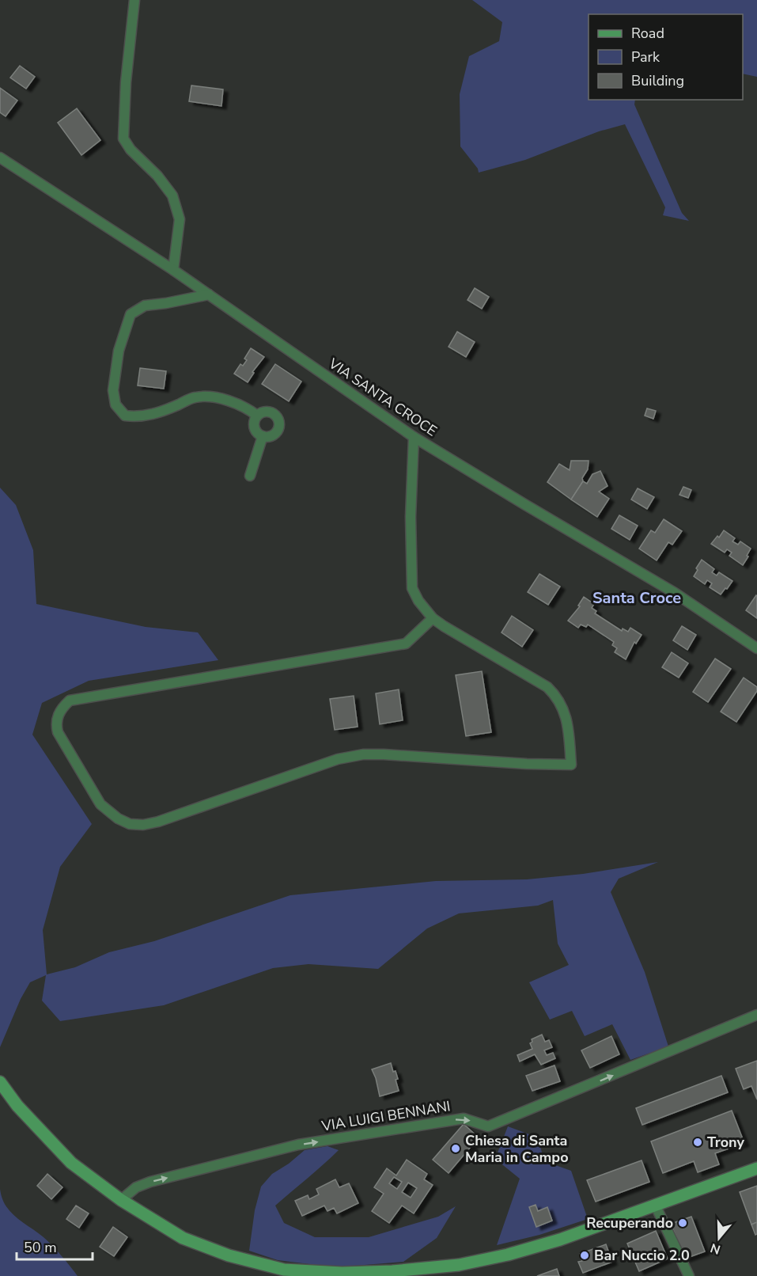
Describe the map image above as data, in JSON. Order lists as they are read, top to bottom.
{
  "streets": {
    "street": ["VIA SANTA CROCE", "VIA LUIGI BENNANI"]
  },
  "one_way": ["VIA LUIGI BENNANI"],
  "districts": ["Santa Croce"],
  "places": [
    "Trony",
    "Chiesa di Santa Maria in Campo",
    "Recuperando",
    "Bar Nuccio 2.0"
  ],
  "legend": ["Road", "Park", "Building"],
  "scale_bar": "50 m",
  "north": "bottom"
}
